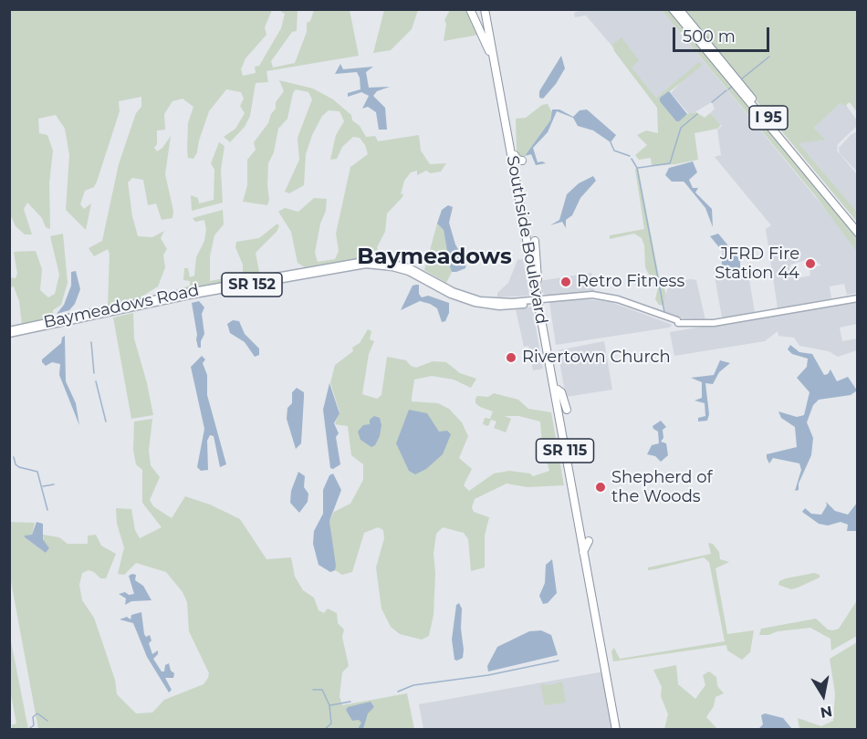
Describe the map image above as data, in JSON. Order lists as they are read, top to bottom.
{
  "streets": {
    "highway": ["I 95", "Southside Boulevard", "SR 115"],
    "main road": ["SR 152", "Baymeadows Road"]
  },
  "crossings": [
    ["Southside Boulevard", "Baymeadows Road"]
  ],
  "districts": ["Baymeadows"],
  "places": [
    "JFRD Fire Station 44",
    "Retro Fitness",
    "Rivertown Church",
    "Shepherd of the Woods"
  ],
  "scale_bar": "500 m",
  "north": "bottom"
}
